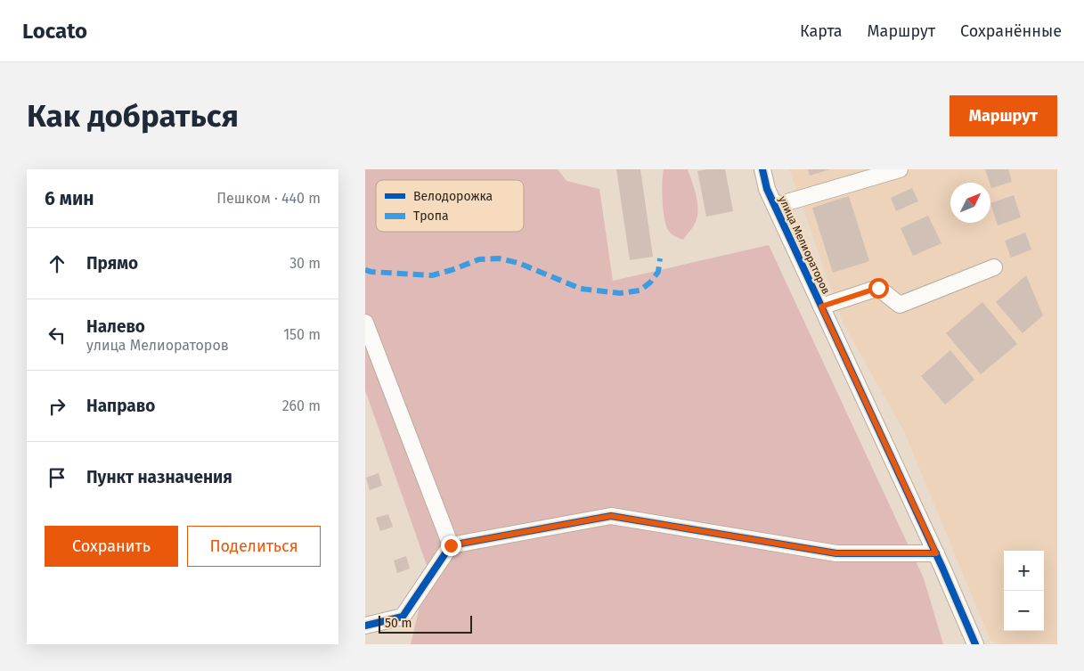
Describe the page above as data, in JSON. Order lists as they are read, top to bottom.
{
  "streets": {
    "street": ["улица Мелиораторов"]
  },
  "legend": ["Велодорожка", "Тропа"],
  "scale_bar": "50 m",
  "north": "top right",
  "page": {
    "header": "Locato",
    "nav": ["Карта", "Маршрут", "Сохранённые"],
    "buttons": [
      "Маршрут",
      ["Сохранить", "Поделиться"]
    ],
    "title": "Как добраться",
    "heading": ["6 мин", "Пешком · 440 m"],
    "list": [
      ["Прямо", "30 m"],
      ["Налево", "улица Мелиораторов", "150 m"],
      ["Направо", "260 m"],
      "Пункт назначения"
    ],
    "map_buttons": ["+", "−"],
    "scale": "50 m"
  }
}
